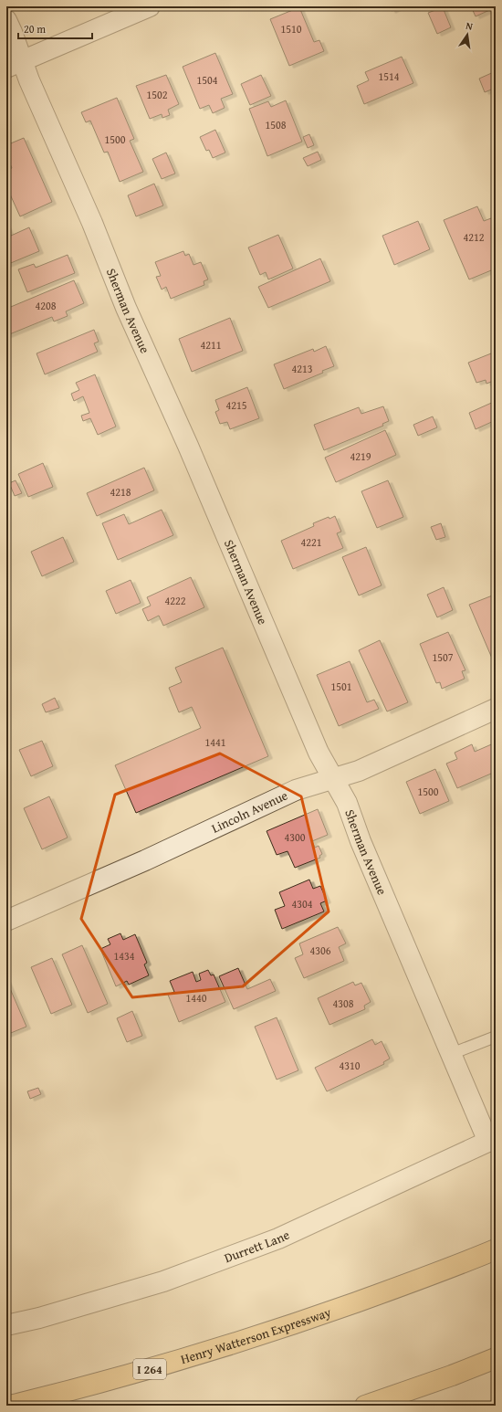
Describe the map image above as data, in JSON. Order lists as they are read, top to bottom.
{
  "streets": {
    "highway": ["Henry Watterson Expressway", "I 264"],
    "street": ["Sherman Avenue", "Lincoln Avenue", "Durrett Lane"]
  },
  "crossings": [
    ["Sherman Avenue", "Lincoln Avenue"],
    ["Sherman Avenue", "Durrett Lane"]
  ],
  "house_numbers": [
    "1510",
    "1514",
    "1504",
    "1502",
    "1508",
    "1500",
    "4212",
    "4208",
    "4211",
    "4213",
    "4215",
    "4219",
    "4218",
    "4221",
    "4222",
    "1507",
    "1501",
    "1441",
    "1500",
    "4300",
    "4304",
    "4306",
    "1434",
    "1440",
    "4308",
    "4310"
  ],
  "scale_bar": "20 m",
  "north": "top"
}
